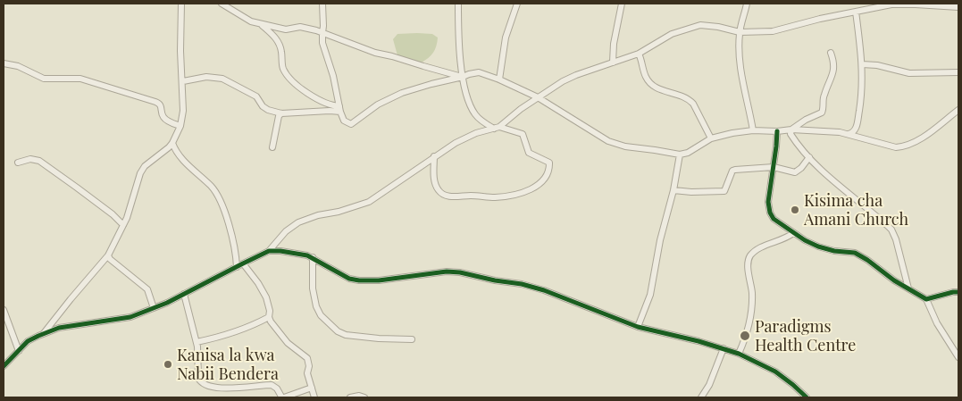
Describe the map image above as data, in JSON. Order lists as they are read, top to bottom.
{
  "places": ["Kisima cha Amani Church", "Paradigms Health Centre", "Kanisa la kwa Nabii Bendera"]
}
